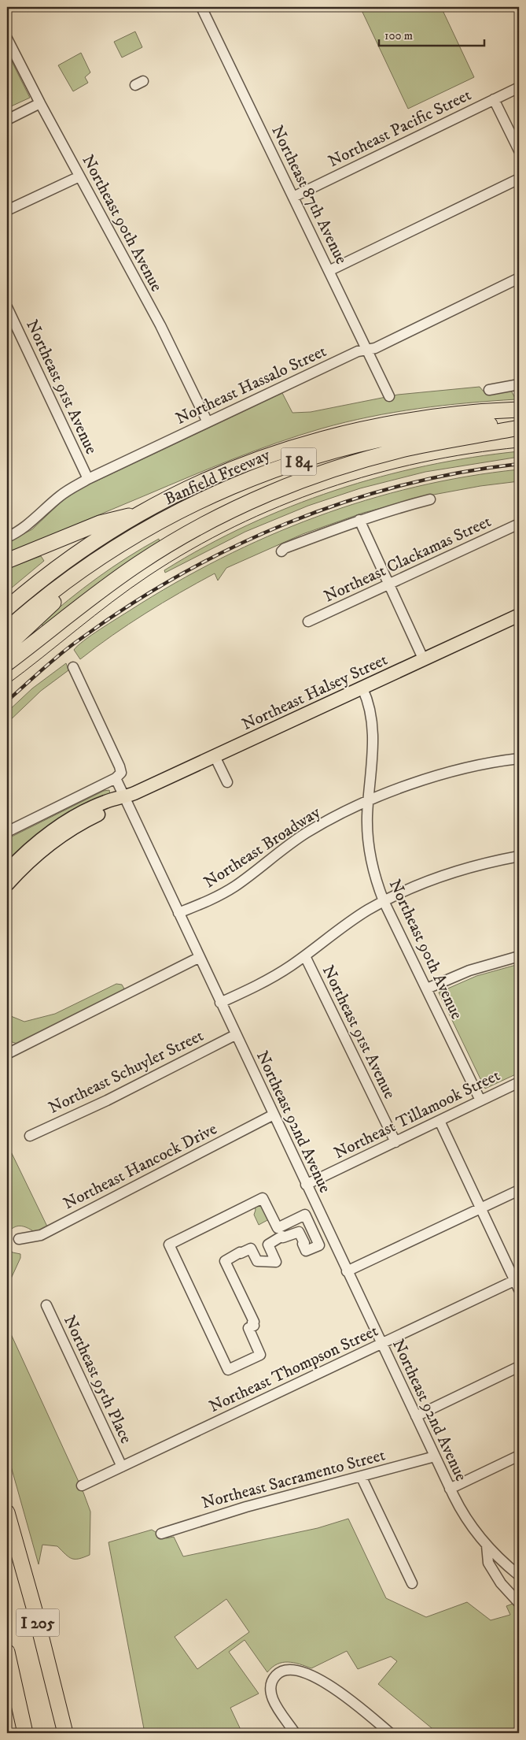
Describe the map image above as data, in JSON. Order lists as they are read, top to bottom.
{
  "streets": {
    "highway": ["I 84", "Banfield Freeway", "I 205"],
    "main road": ["Northeast Halsey Street"],
    "street": [
      "Northeast Pacific Street",
      "Northeast 87th Avenue",
      "Northeast 90th Avenue",
      "Northeast Hassalo Street",
      "Northeast 91st Avenue",
      "Northeast Clackamas Street",
      "Northeast Broadway",
      "Northeast Schuyler Street",
      "Northeast Tillamook Street",
      "Northeast 92nd Avenue",
      "Northeast Hancock Drive",
      "Northeast Thompson Street",
      "Northeast 95th Place",
      "Northeast Sacramento Street"
    ]
  },
  "crossings": [
    ["Northeast Pacific Street", "Northeast 87th Avenue"],
    ["Northeast 87th Avenue", "Northeast Hassalo Street"],
    ["Northeast 90th Avenue", "Northeast Hassalo Street"],
    ["Northeast 90th Avenue", "Northeast Halsey Street"],
    ["Northeast 90th Avenue", "Northeast Broadway"],
    ["Northeast 90th Avenue", "Northeast Tillamook Street"],
    ["Northeast Hassalo Street", "Northeast 91st Avenue"],
    ["Northeast 91st Avenue", "Northeast Tillamook Street"],
    ["Northeast Halsey Street", "Northeast 92nd Avenue"],
    ["Northeast Broadway", "Northeast 92nd Avenue"],
    ["Northeast Schuyler Street", "Northeast 92nd Avenue"],
    ["Northeast Tillamook Street", "Northeast 92nd Avenue"],
    ["Northeast 92nd Avenue", "Northeast Hancock Drive"],
    ["Northeast 92nd Avenue", "Northeast Thompson Street"],
    ["Northeast 92nd Avenue", "Northeast Sacramento Street"],
    ["Northeast Thompson Street", "Northeast 95th Place"]
  ],
  "scale_bar": "100 m"
}
